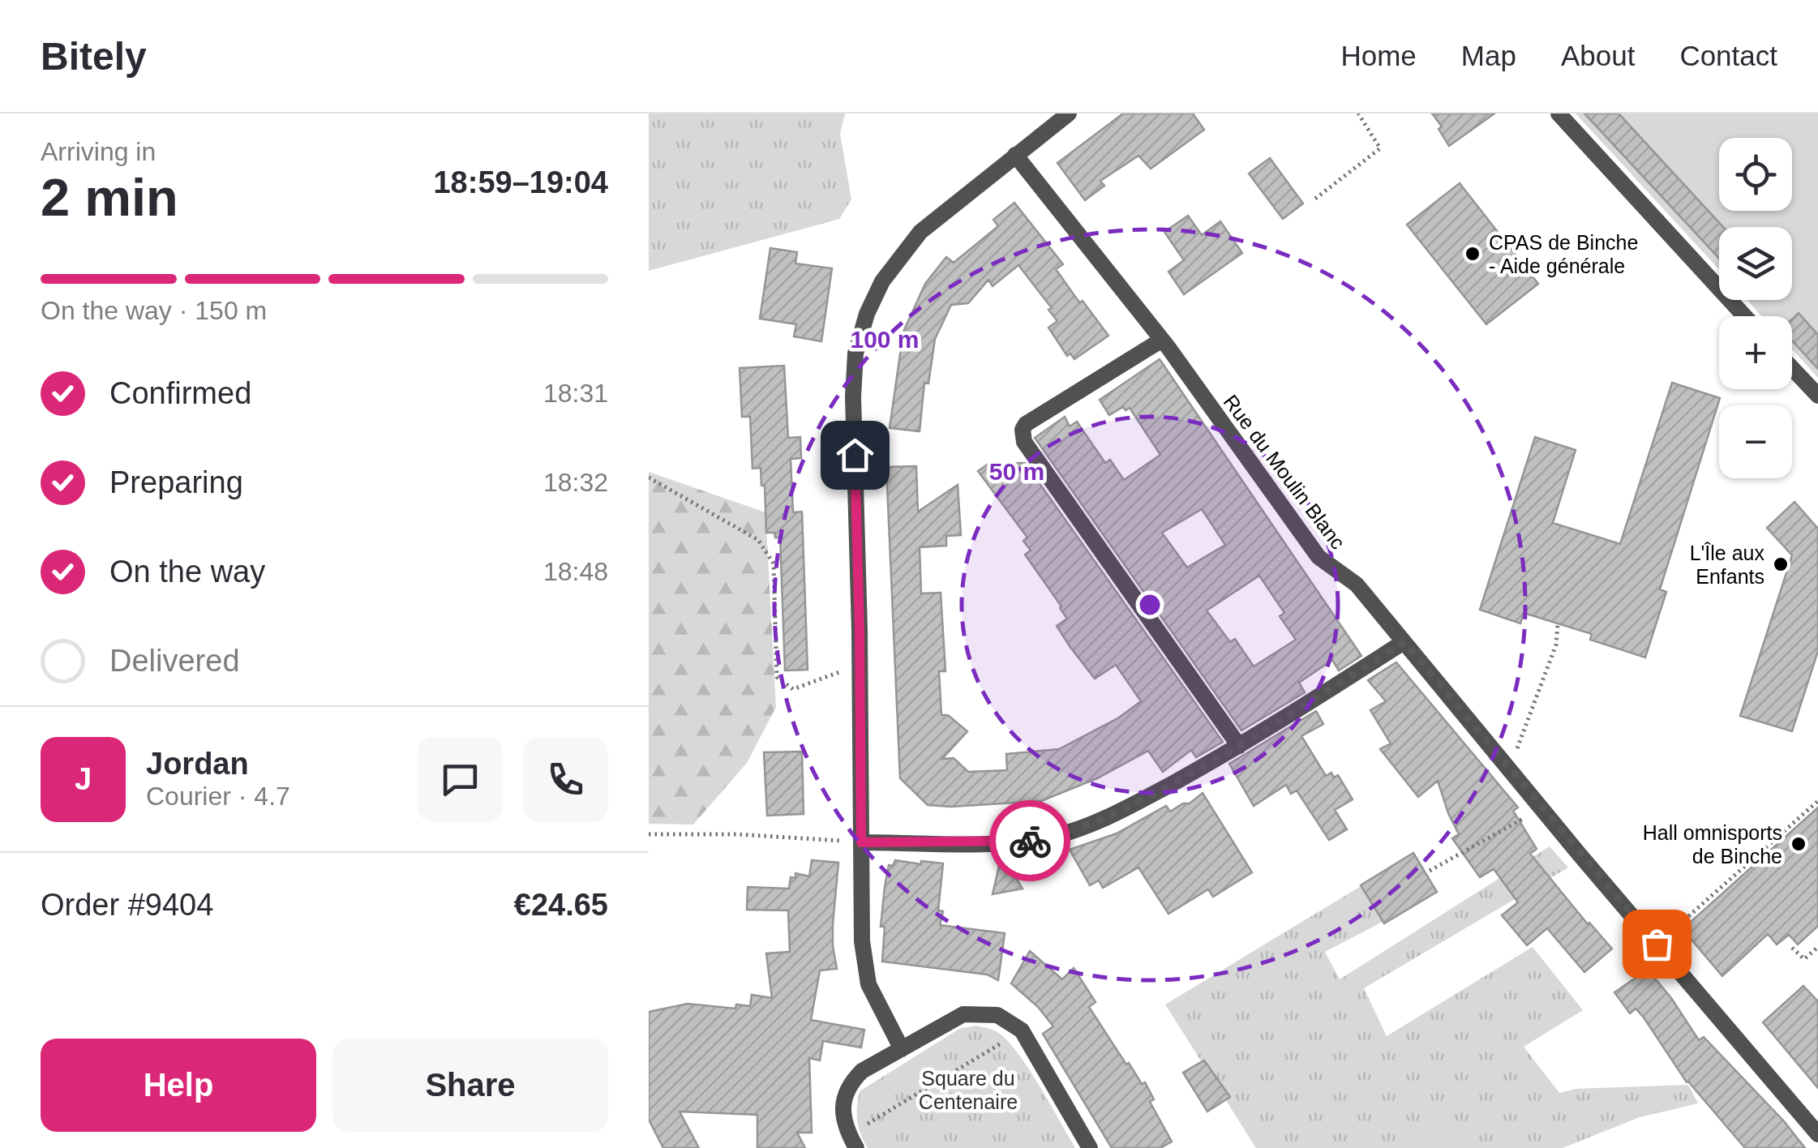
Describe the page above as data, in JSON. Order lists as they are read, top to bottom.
{
  "streets": {
    "street": ["Rue du Moulin Blanc"]
  },
  "parks": ["Square du Centenaire"],
  "places": ["CPAS de Binche - Aide générale", "L'Île aux Enfants", "Hall omnisports de Binche"],
  "page": {
    "header": "Bitely",
    "nav": [
      "Home",
      "Map",
      "About",
      "Contact"
    ],
    "heading": ["2 min", "Arriving in", "18:59–19:04"],
    "panel": [
      "Jordan",
      "Courier · 4.7",
      "Order #9404",
      "€24.65"
    ],
    "map_buttons": ["+", "−"],
    "bar": "On the way · 150 m",
    "list": [
      ["Confirmed", "18:31"],
      ["Preparing", "18:32"],
      ["On the way", "18:48"],
      "Delivered"
    ],
    "round": "J",
    "buttons": ["Help", "Share"]
  },
  "rings": ["100 m", "50 m"]
}
